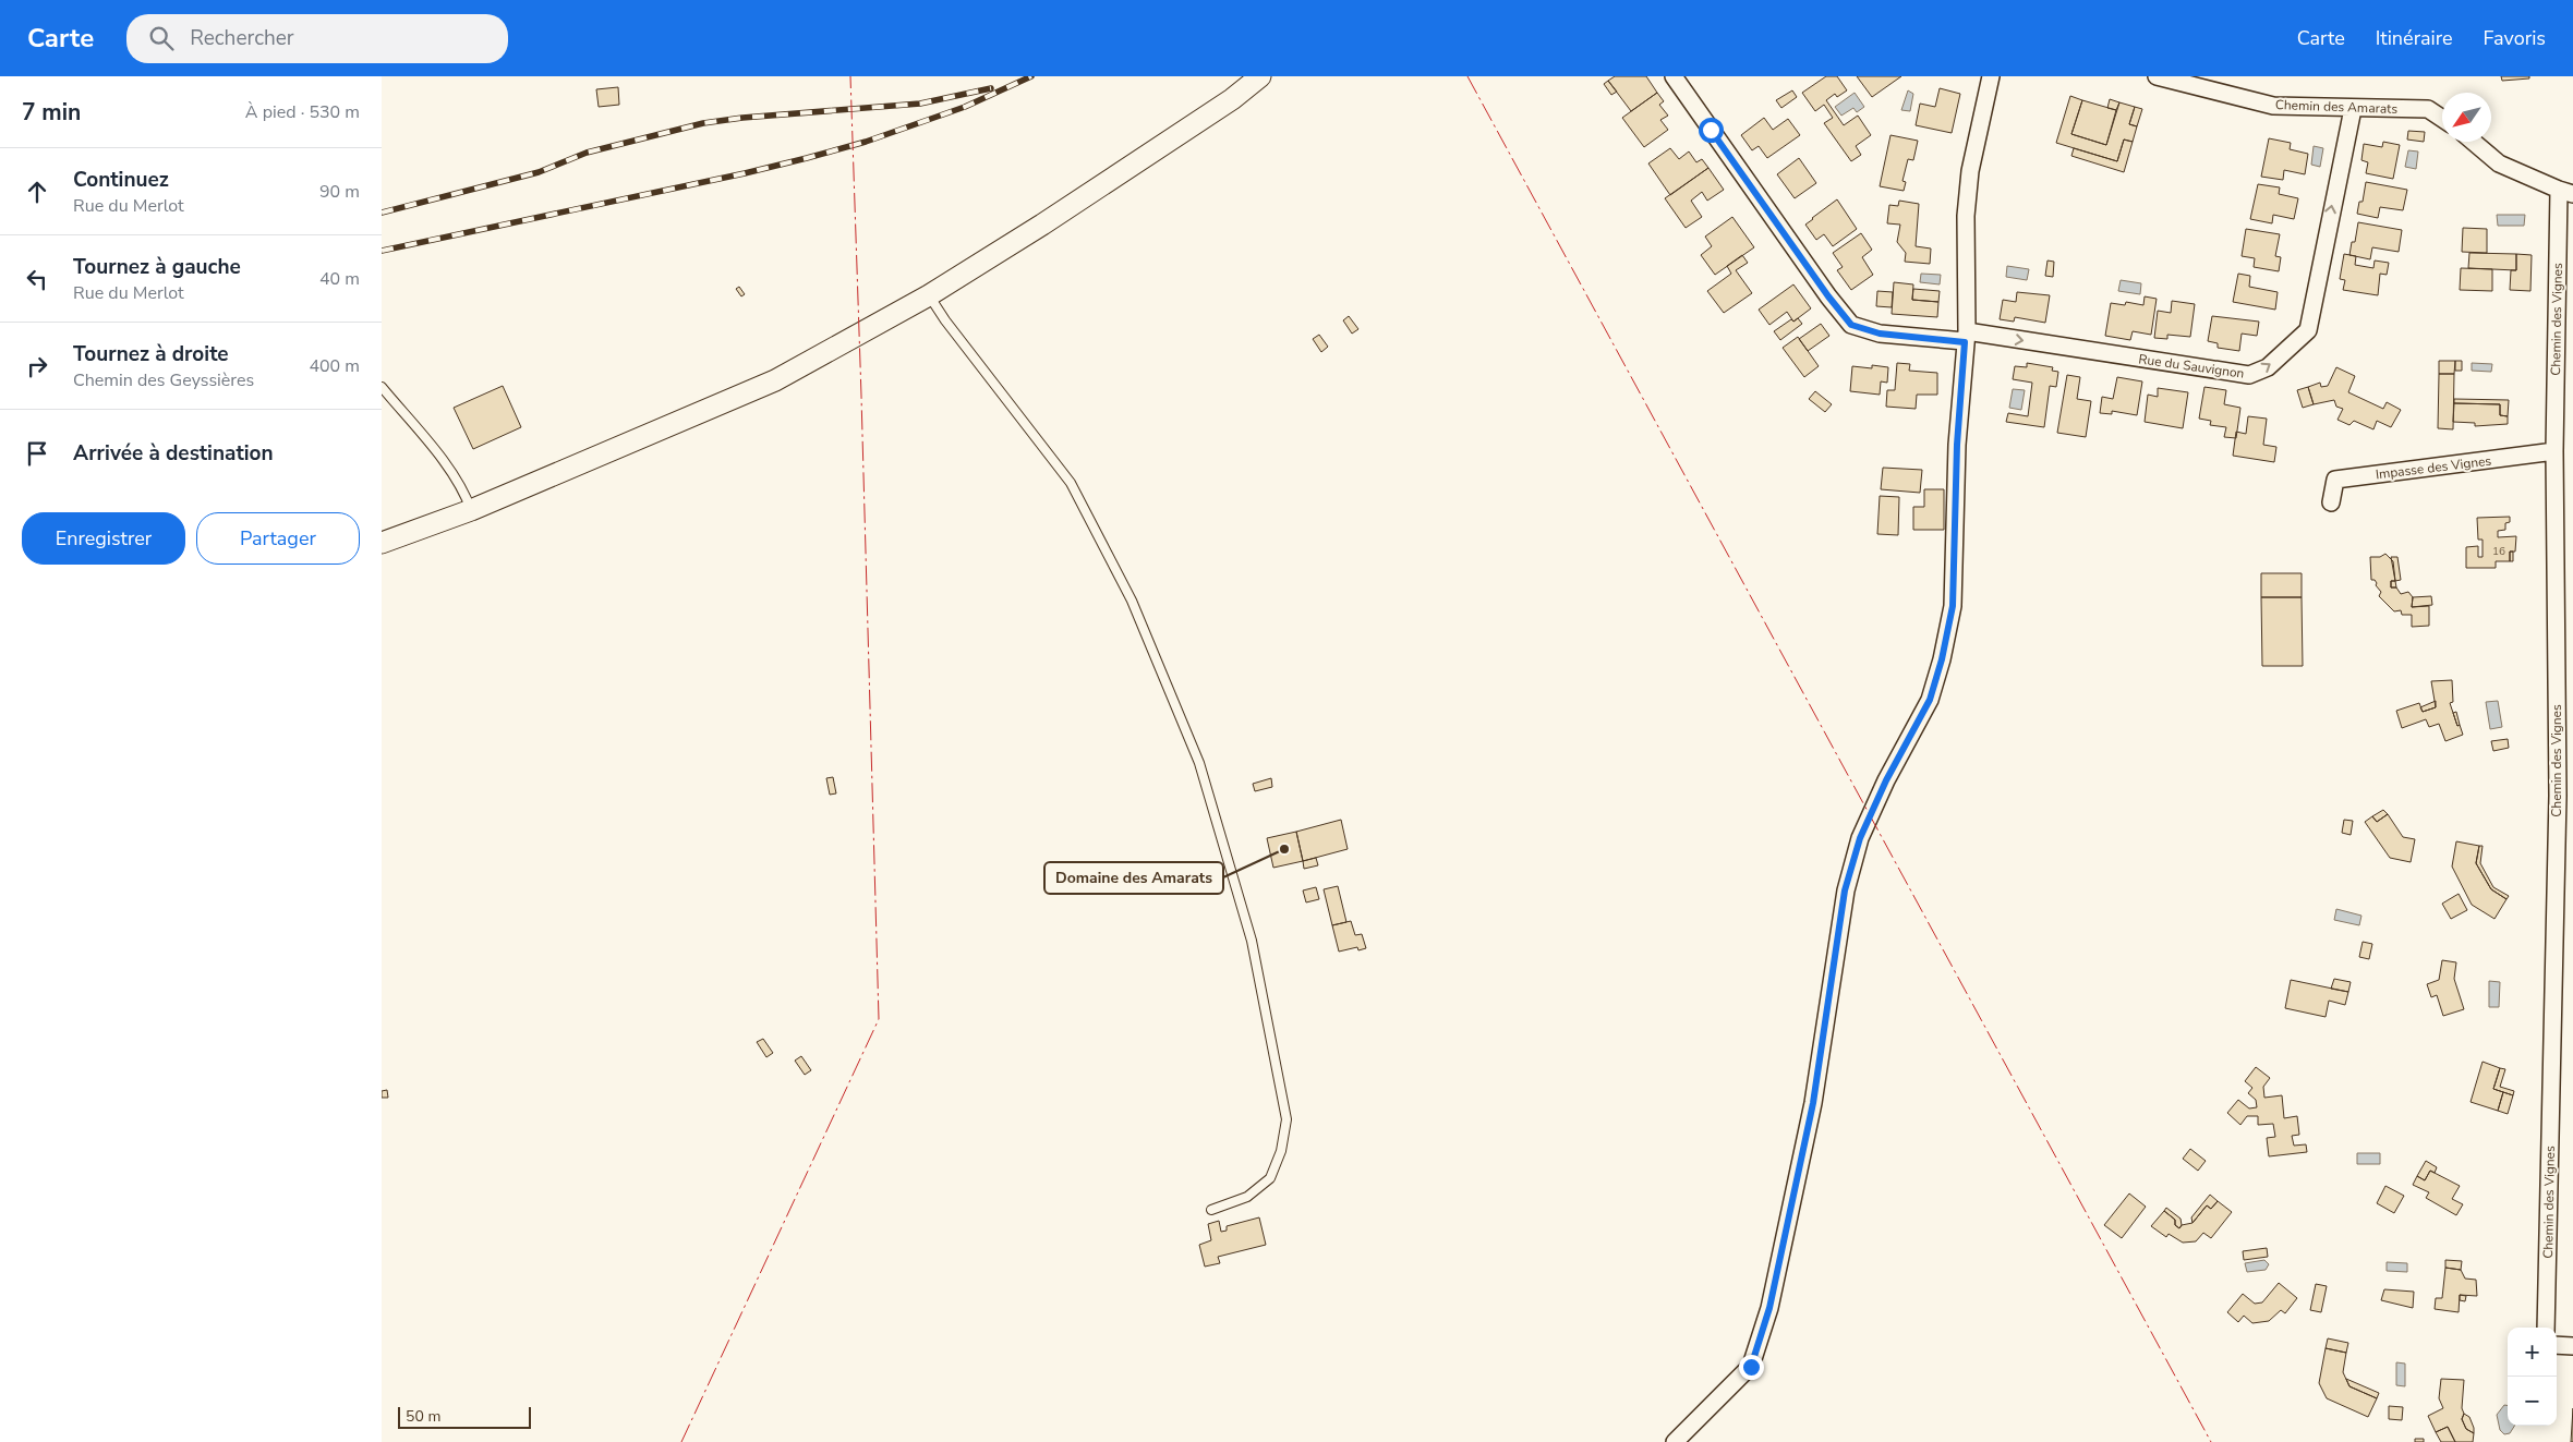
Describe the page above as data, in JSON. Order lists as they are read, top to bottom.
{
  "streets": {
    "street": [
      "Chemin des Amarats",
      "Chemin des Vignes",
      "Rue du Sauvignon",
      "Impasse des Vignes"
    ]
  },
  "crossings": [
    ["Chemin des Amarats", "Rue du Sauvignon"],
    ["Chemin des Vignes", "Impasse des Vignes"]
  ],
  "places": ["Domaine des Amarats"],
  "house_numbers": ["16"],
  "scale_bar": "50 m",
  "north": "bottom left",
  "page": {
    "header": "Carte",
    "search": "Rechercher",
    "nav": ["Carte", "Itinéraire", "Favoris"],
    "heading": ["7 min", "À pied · 530 m"],
    "list": [
      ["Continuez", "Rue du Merlot", "90 m"],
      ["Tournez à gauche", "Rue du Merlot", "40 m"],
      ["Tournez à droite", "Chemin des Geyssières", "400 m"],
      "Arrivée à destination"
    ],
    "buttons": ["Enregistrer", "Partager"],
    "map_buttons": ["+", "−"],
    "scale": "50 m"
  }
}
